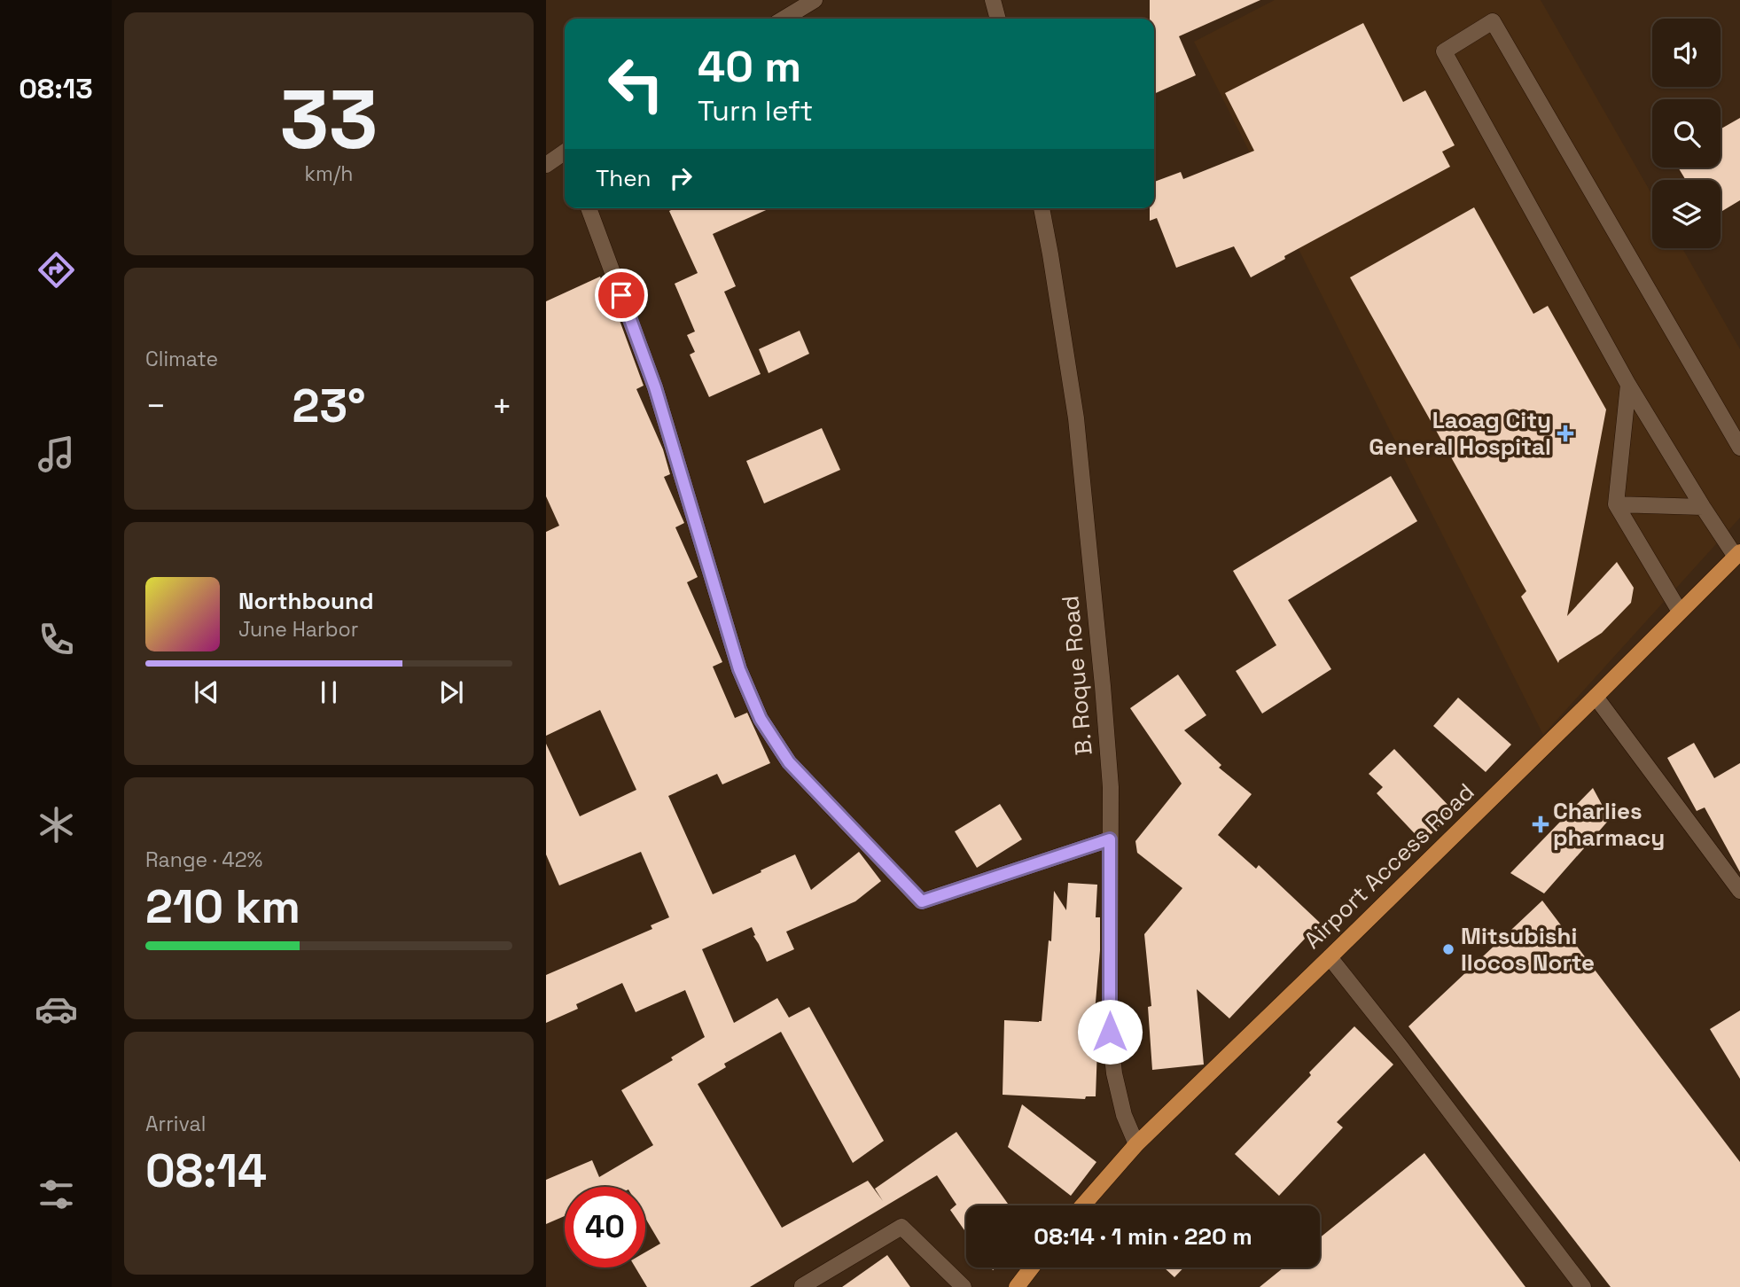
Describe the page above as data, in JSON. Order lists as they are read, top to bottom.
{
  "streets": {
    "main road": ["Airport Access Road"],
    "street": ["B. Roque Road"]
  },
  "crossings": [
    ["B. Roque Road", "Airport Access Road"]
  ],
  "places": {
    "health": ["Laoag City General Hospital", "Charlies pharmacy"],
    "other": ["Mitsubishi Ilocos Norte"]
  },
  "page": {
    "tabs": "08:13",
    "tile": [
      ["33", "km/h"],
      "Climate",
      ["Range · 42%", "210 km"],
      ["Arrival", "08:14"]
    ],
    "turn": ["40 m", "Turn left"],
    "then": "Then",
    "heat": ["−", "23°", "+"],
    "song": ["Northbound", "June Harbor"],
    "limit": "40",
    "trip": "08:14 · 1 min · 220 m"
  }
}
